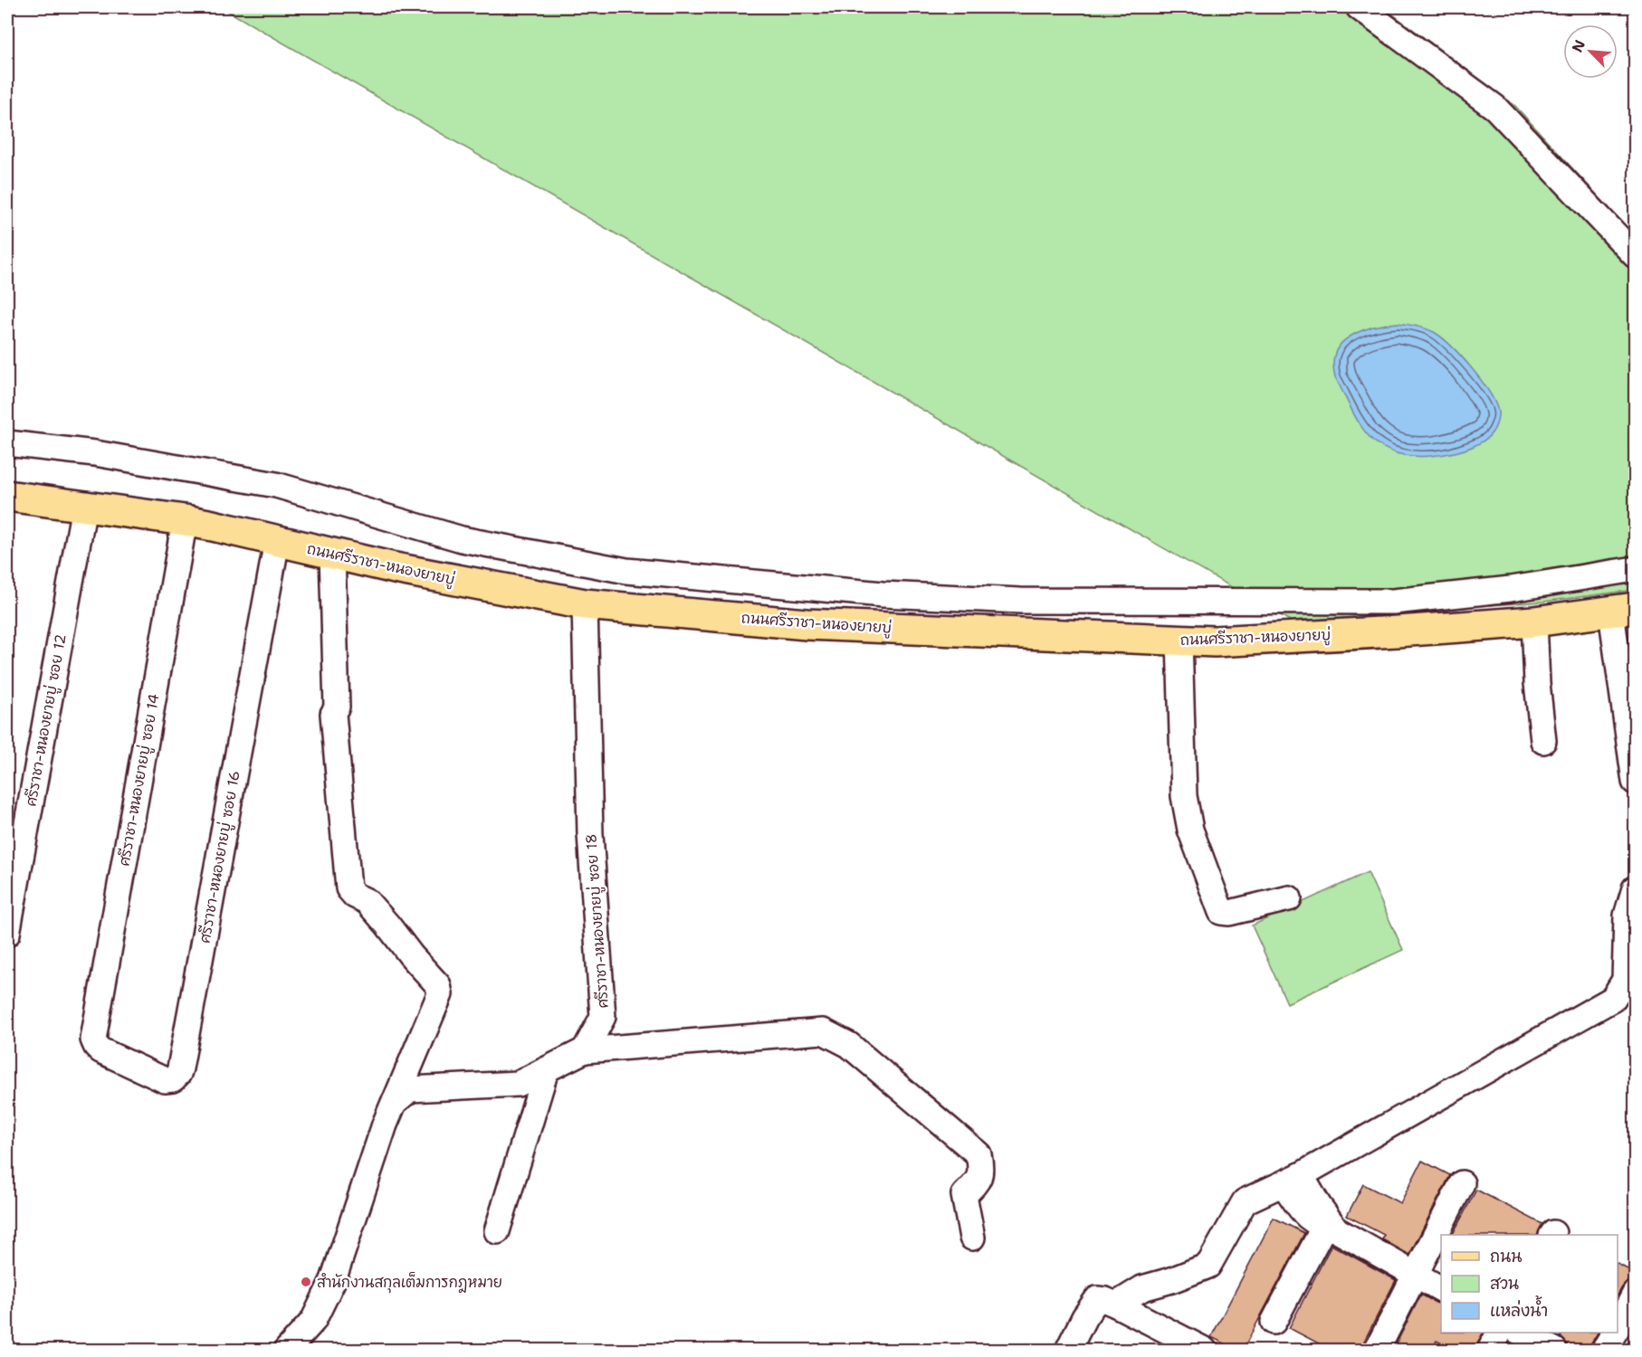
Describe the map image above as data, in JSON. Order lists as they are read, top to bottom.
{
  "streets": {
    "main road": ["ถนนศรีราชา-หนองยายบู่"],
    "street": [
      "ศรีราชา-หนองยายบู่ ซอย 12",
      "ศรีราชา-หนองยายบู่ ซอย 14",
      "ศรีราชา-หนองยายบู่ ซอย 16",
      "ศรีราชา-หนองยายบู่ ซอย 18"
    ]
  },
  "crossings": [
    ["ถนนศรีราชา-หนองยายบู่", "ศรีราชา-หนองยายบู่ ซอย 12"],
    ["ถนนศรีราชา-หนองยายบู่", "ศรีราชา-หนองยายบู่ ซอย 14"],
    ["ถนนศรีราชา-หนองยายบู่", "ศรีราชา-หนองยายบู่ ซอย 16"],
    ["ถนนศรีราชา-หนองยายบู่", "ศรีราชา-หนองยายบู่ ซอย 18"],
    ["ศรีราชา-หนองยายบู่ ซอย 14", "ศรีราชา-หนองยายบู่ ซอย 16"]
  ],
  "places": ["สำนักงานสกุลเต็มการกฎหมาย"],
  "legend": ["ถนน", "สวน", "แหล่งน้ำ"],
  "north": "top left"
}
